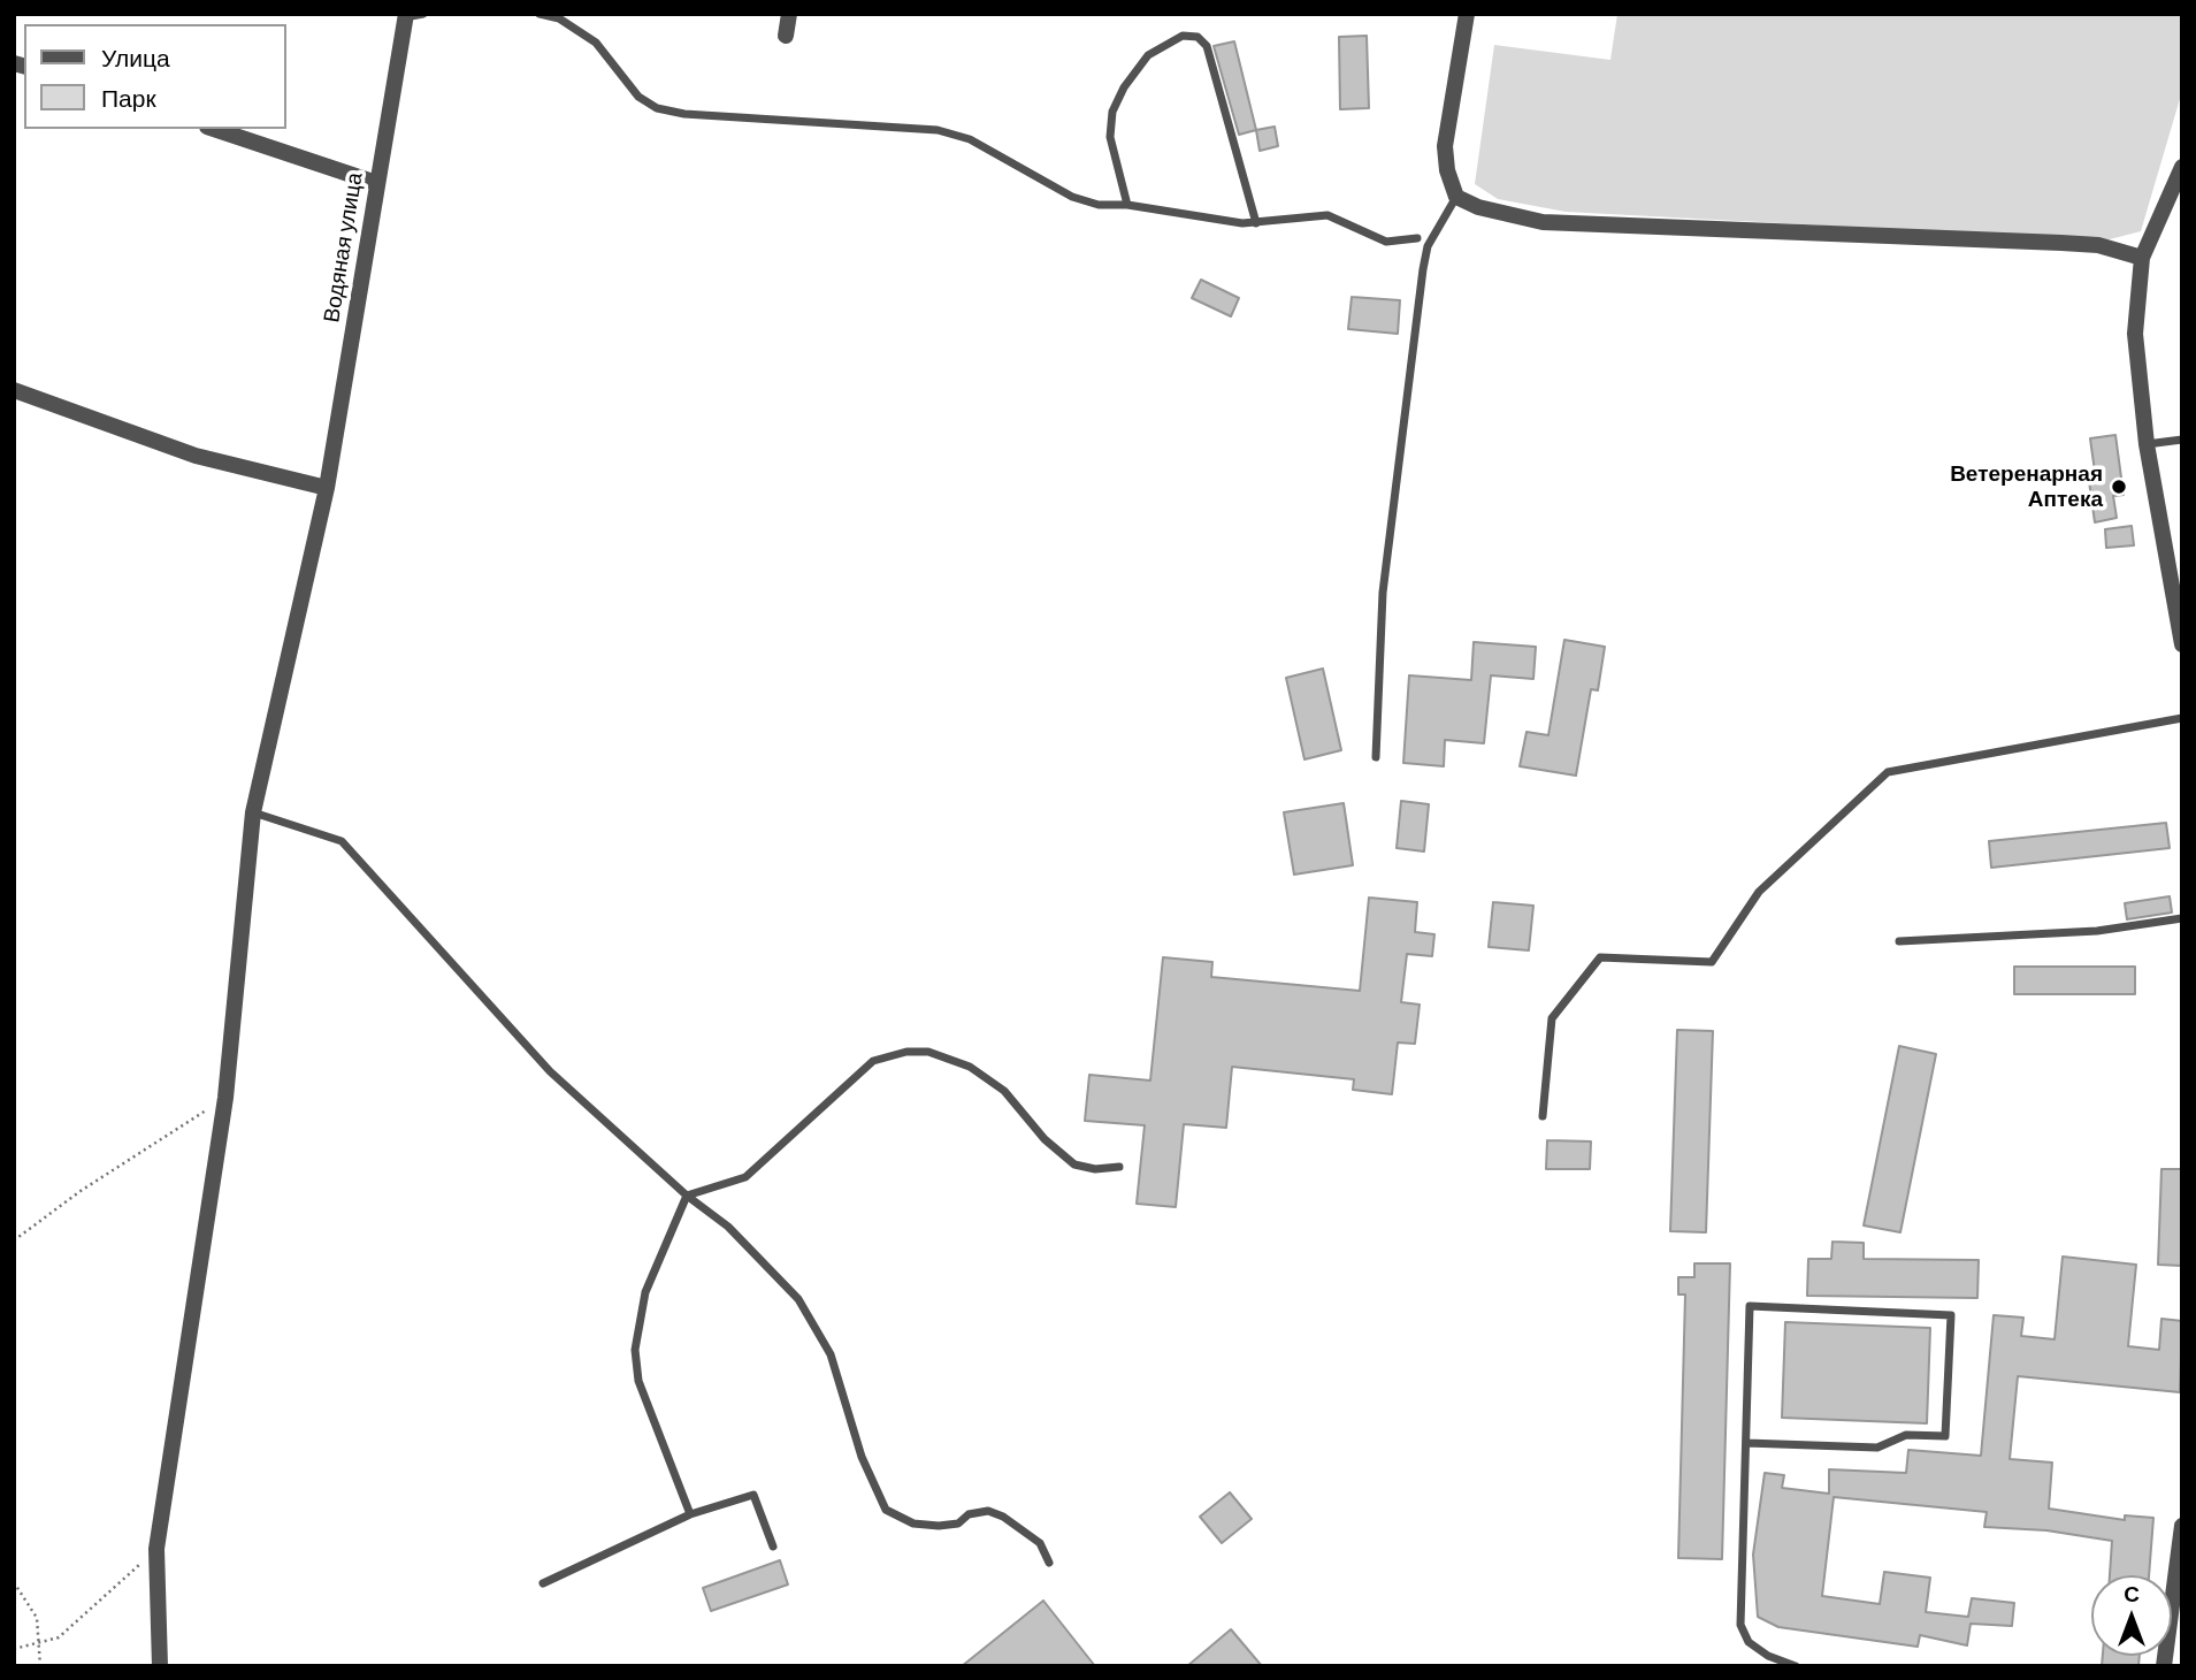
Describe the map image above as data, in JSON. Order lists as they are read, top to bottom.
{
  "streets": {
    "street": ["Водяная улица"]
  },
  "places": ["Ветеренарная Аптека"],
  "legend": ["Улица", "Парк"],
  "north": "top"
}
